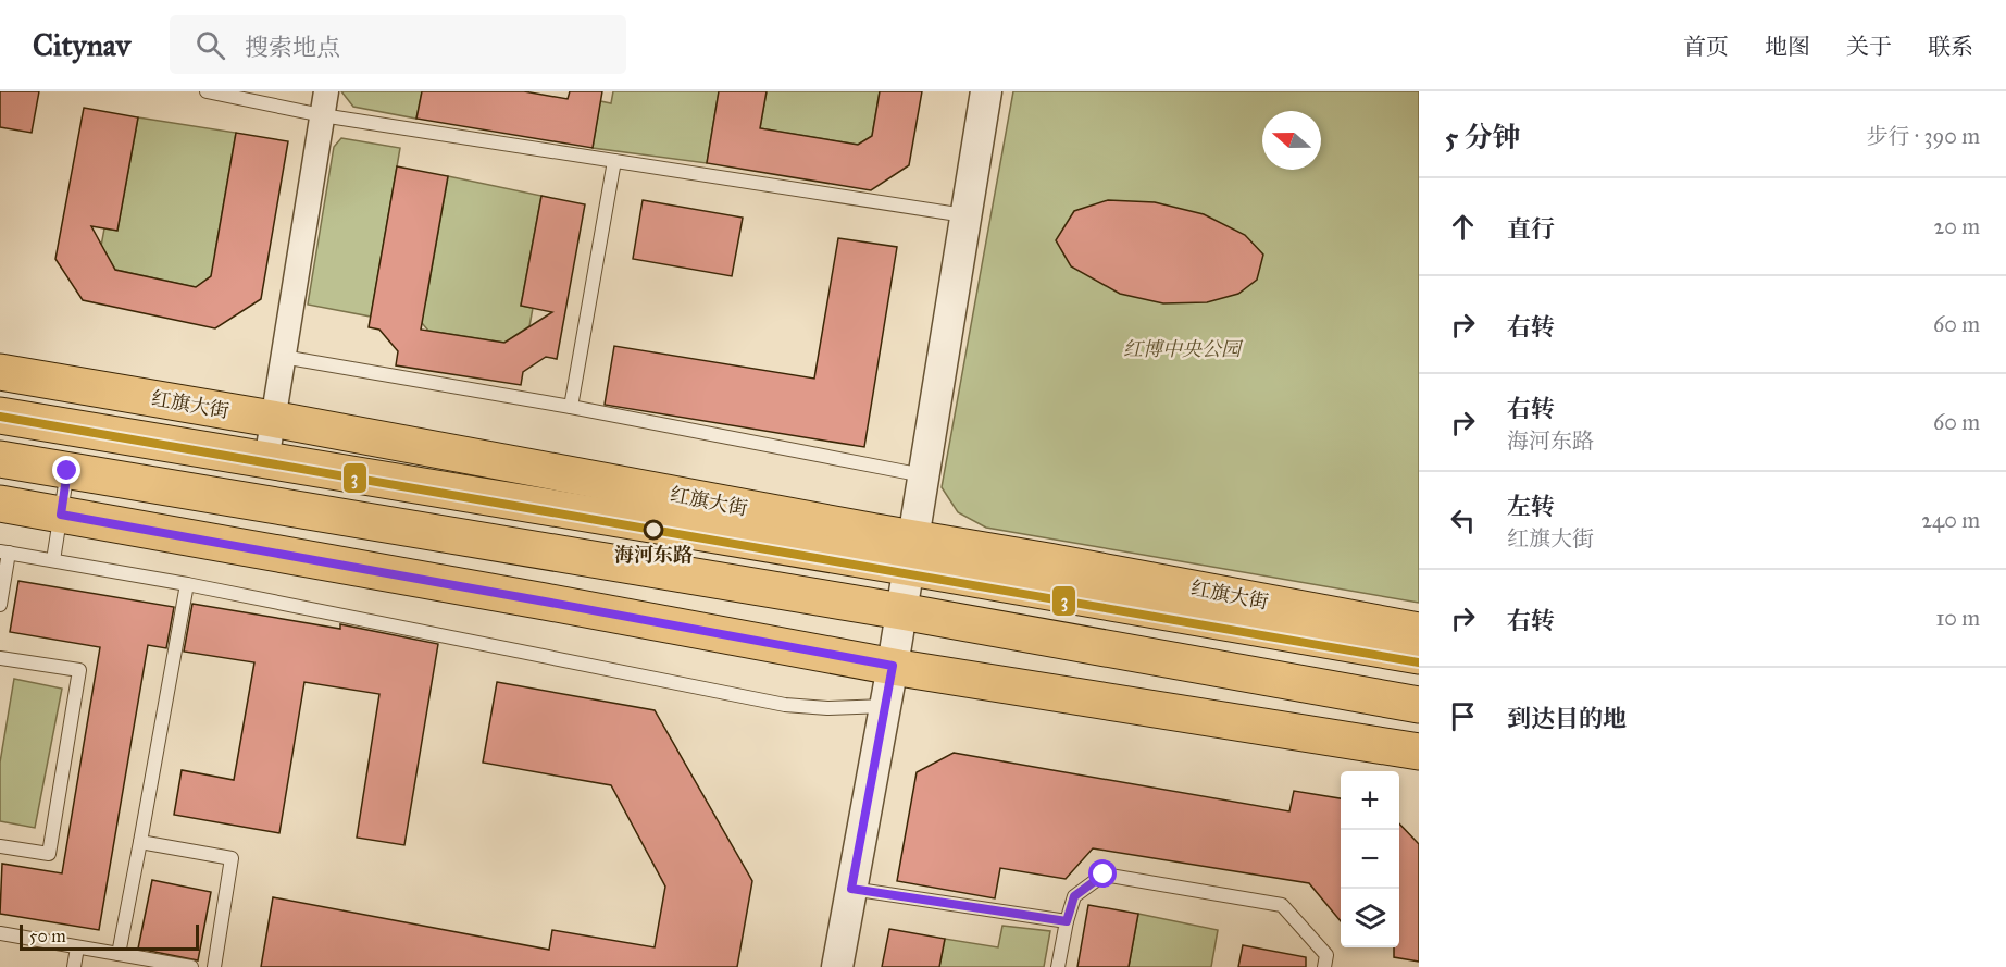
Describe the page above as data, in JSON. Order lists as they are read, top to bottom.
{
  "streets": {
    "main road": ["红旗大街"]
  },
  "parks": ["红博中央公园"],
  "places": ["海河东路"],
  "lines": ["transit line 3"],
  "scale_bar": "50 m",
  "north": "left",
  "page": {
    "header": "Citynav",
    "search": "搜索地点",
    "nav": [
      "首页",
      "地图",
      "关于",
      "联系"
    ],
    "heading": ["5 分钟", "步行 · 390 m"],
    "list": [
      ["直行", "20 m"],
      ["右转", "60 m"],
      ["右转", "海河东路", "60 m"],
      ["左转", "红旗大街", "240 m"],
      ["右转", "10 m"],
      "到达目的地"
    ],
    "map_buttons": ["+", "−"],
    "scale": "50 m"
  }
}
